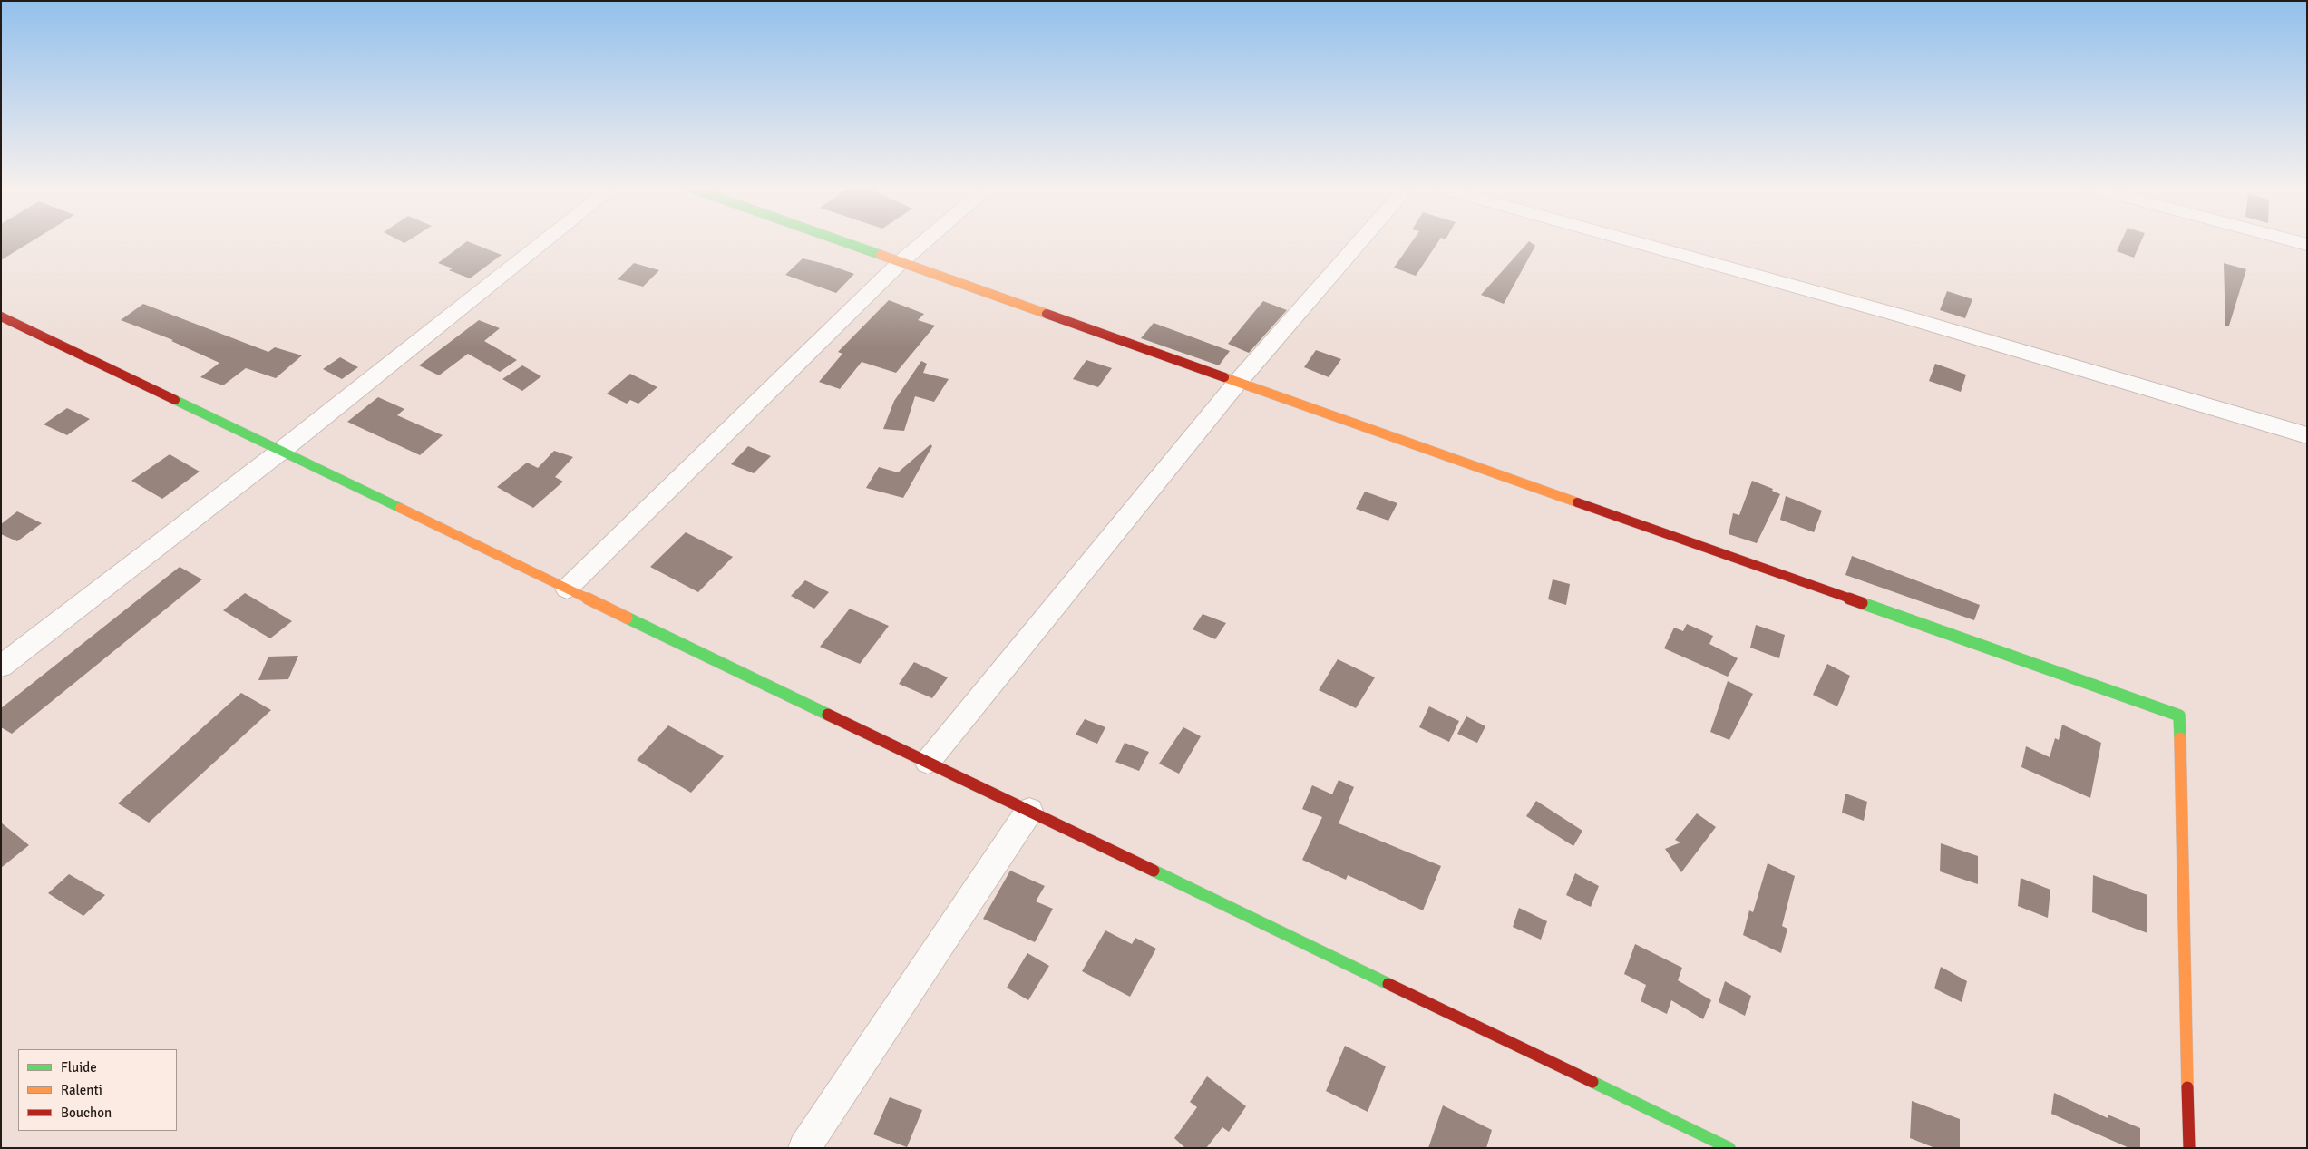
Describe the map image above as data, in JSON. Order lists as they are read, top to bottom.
{
  "legend": ["Fluide", "Ralenti", "Bouchon"]
}
